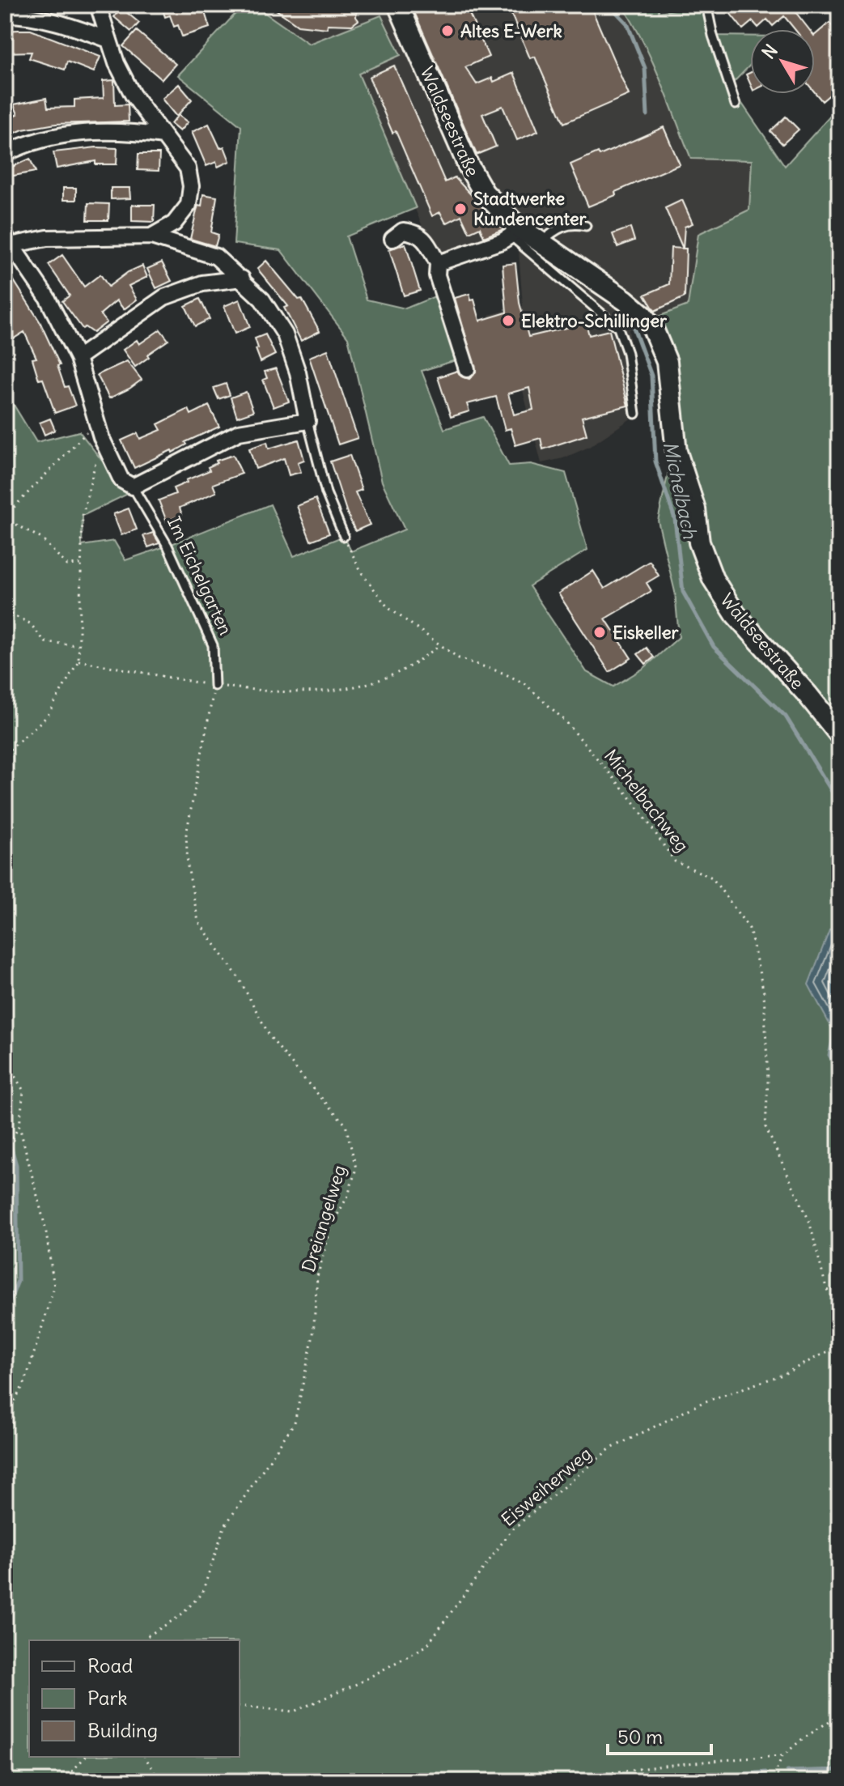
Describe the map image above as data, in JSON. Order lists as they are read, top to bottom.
{
  "streets": {
    "street": ["Waldseestraße", "Im Eichelgarten"],
    "path": ["Michelbachweg", "Dreiangelweg", "Eisweiherweg"]
  },
  "crossings": [
    ["Im Eichelgarten", "Dreiangelweg"]
  ],
  "water": ["Michelbach"],
  "places": [
    "Altes E-Werk",
    "Stadtwerke Kundencenter",
    "Elektro-Schillinger",
    "Eiskeller"
  ],
  "legend": ["Road", "Park", "Building"],
  "scale_bar": "50 m",
  "north": "top left"
}
